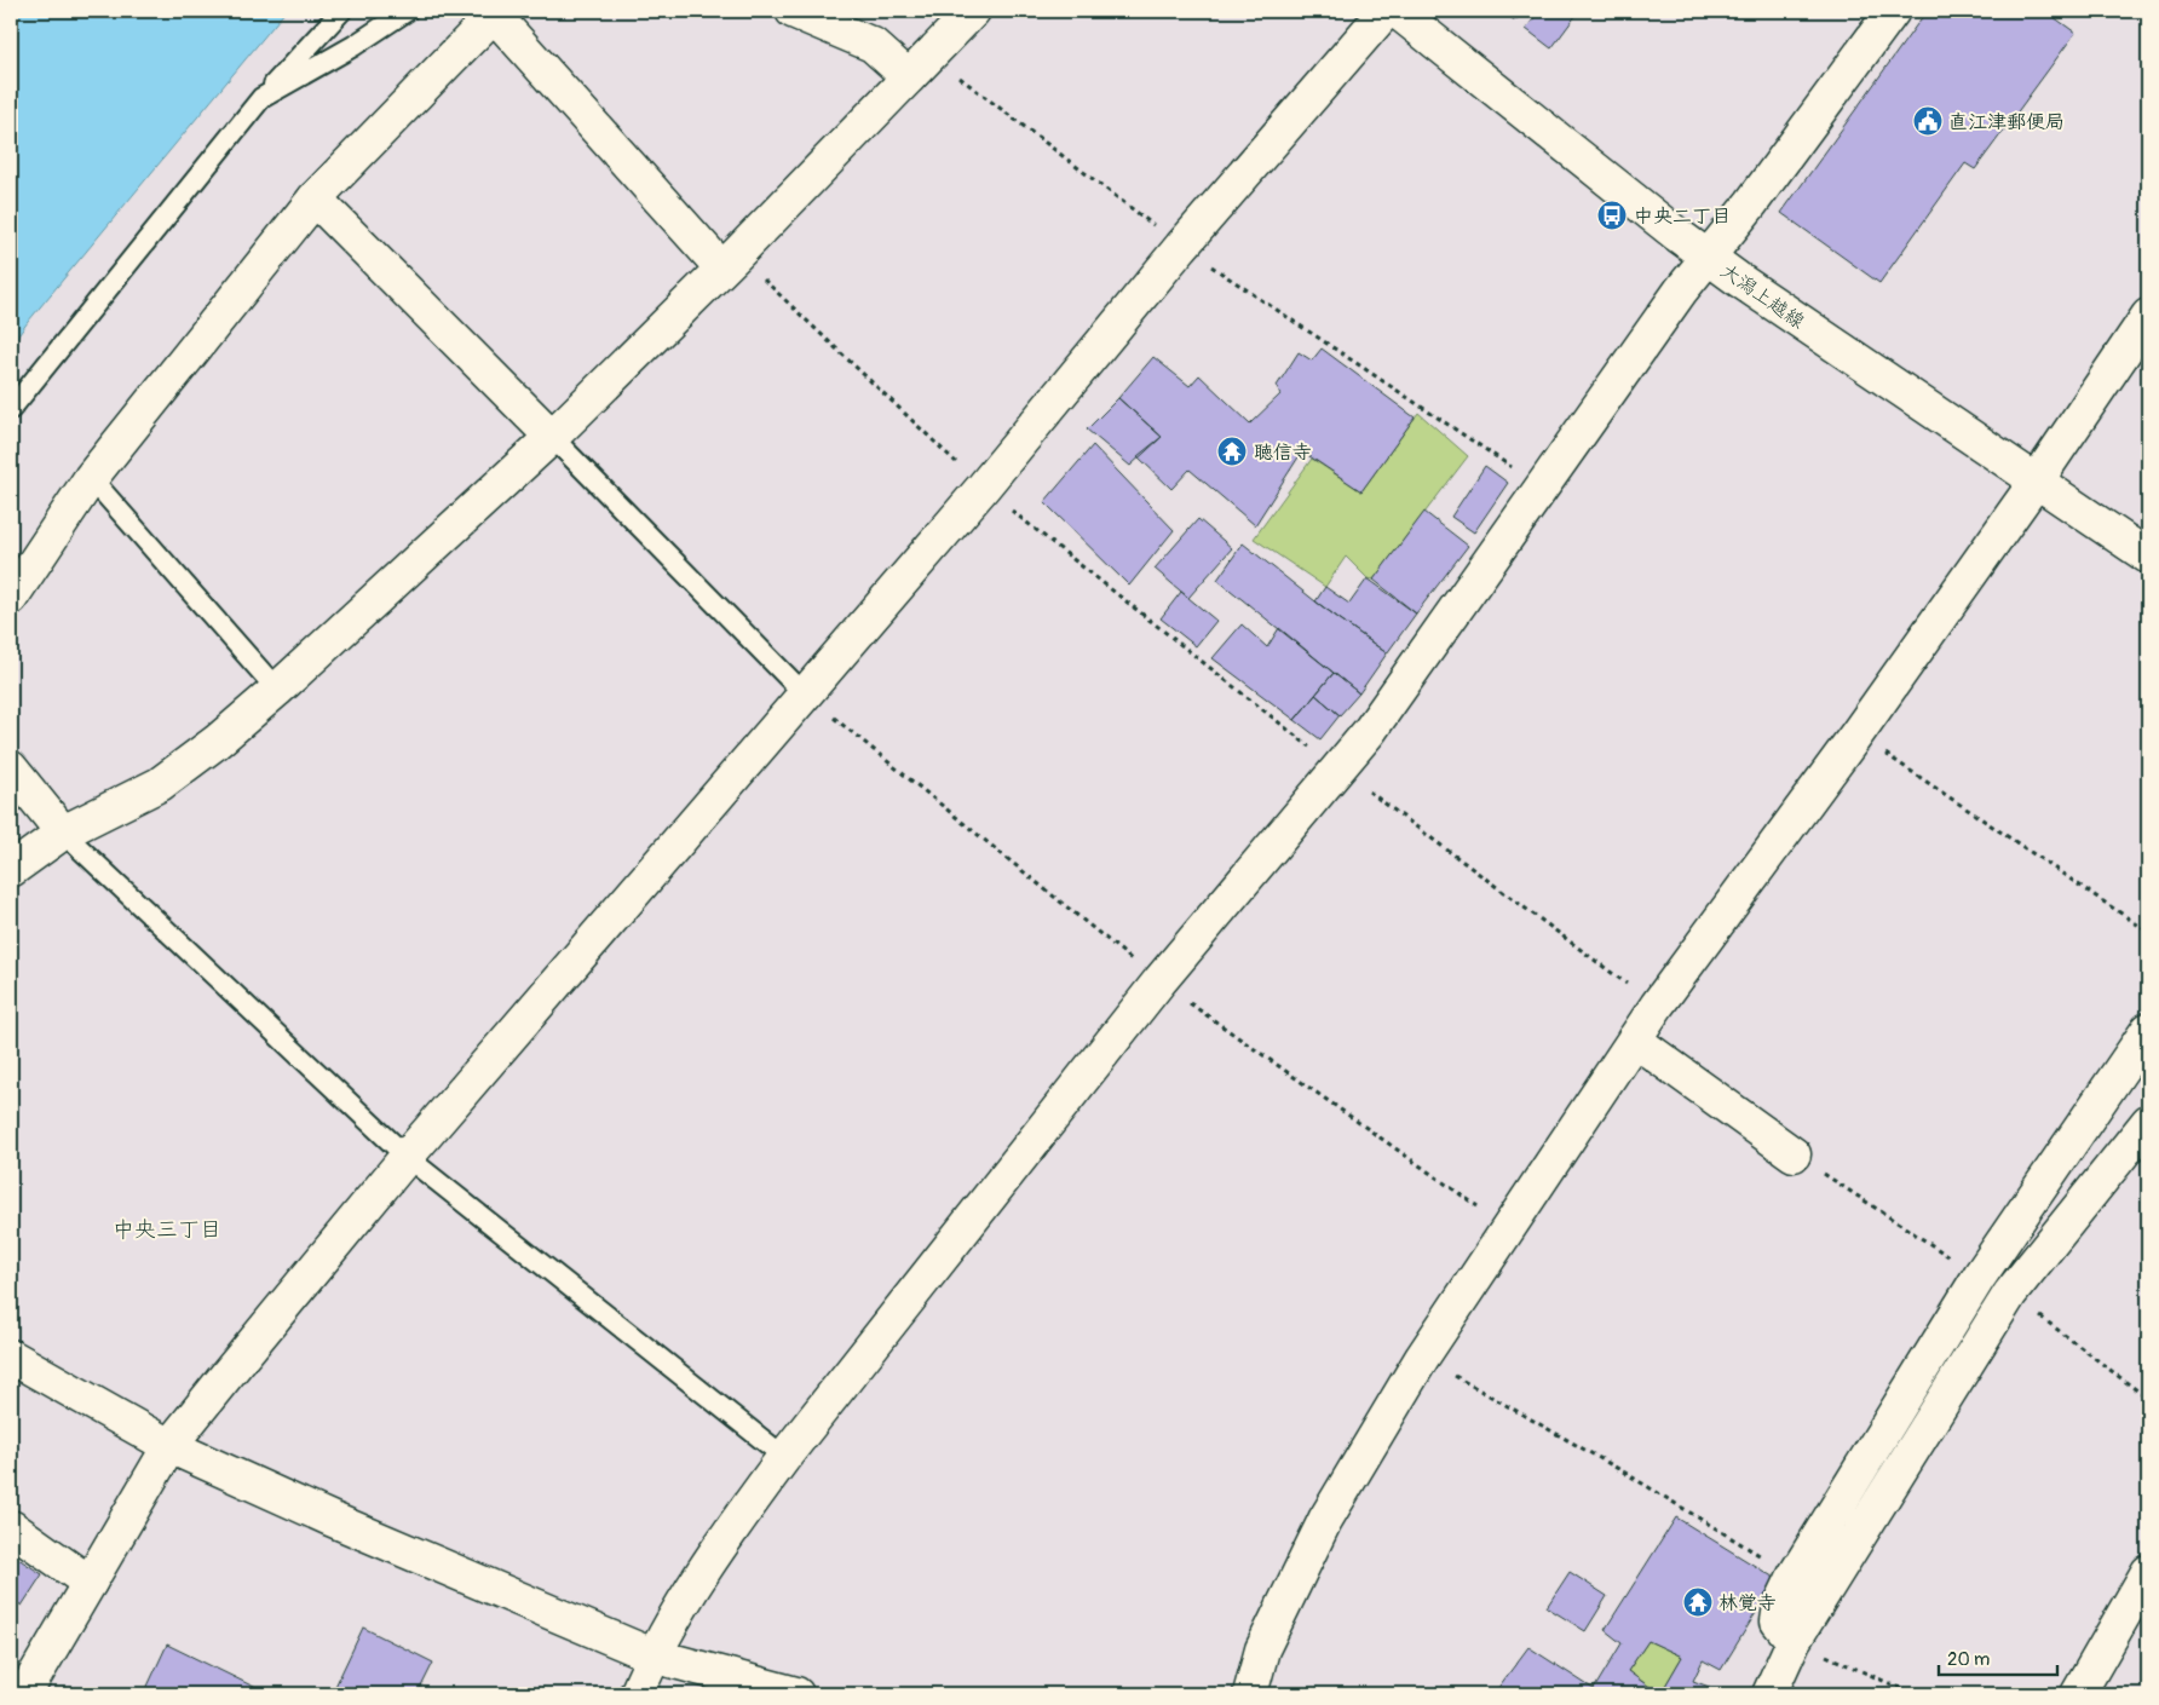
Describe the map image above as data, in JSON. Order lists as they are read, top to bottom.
{
  "streets": {
    "street": ["大潟上越線"]
  },
  "districts": ["中央三丁目"],
  "places": {
    "public building": ["直江津郵便局"],
    "bus stop": ["中央二丁目"],
    "temple": ["聴信寺", "林覚寺"]
  },
  "scale_bar": "20 m"
}
